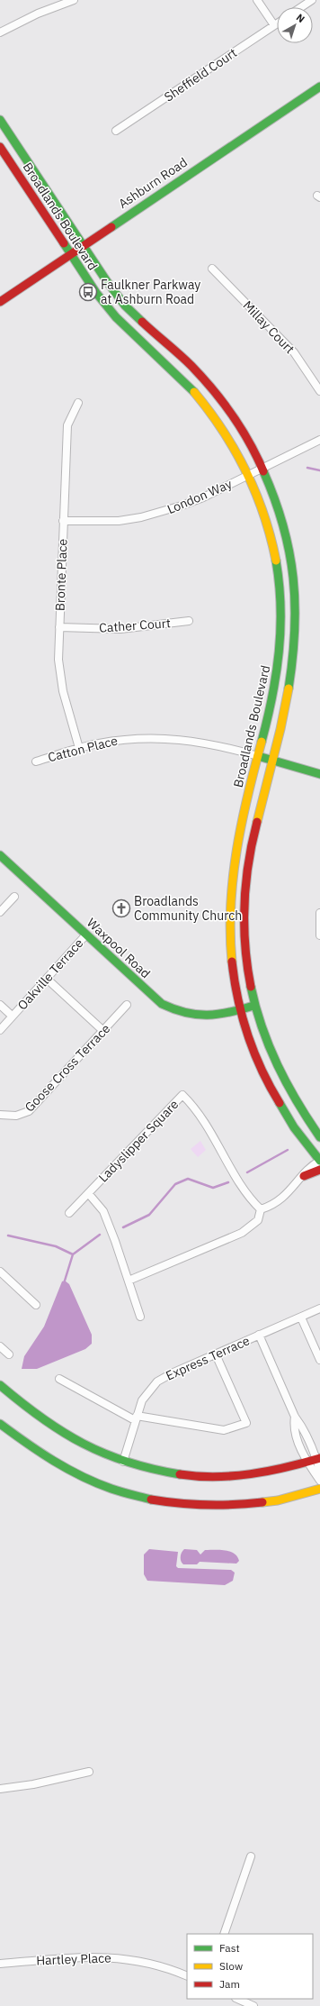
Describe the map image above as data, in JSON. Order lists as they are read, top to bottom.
{
  "streets": {
    "main road": ["Ashburn Road", "Broadlands Boulevard", "Waxpool Road"],
    "street": [
      "Sheffield Court",
      "Millay Court",
      "London Way",
      "Bronte Place",
      "Cather Court",
      "Catton Place",
      "Oakville Terrace",
      "Goose Cross Terrace",
      "Ladyslipper Square",
      "Express Terrace",
      "Hartley Place"
    ]
  },
  "crossings": [
    ["Ashburn Road", "Broadlands Boulevard"],
    ["Broadlands Boulevard", "London Way"],
    ["Broadlands Boulevard", "Catton Place"],
    ["Broadlands Boulevard", "Waxpool Road"],
    ["London Way", "Bronte Place"],
    ["Bronte Place", "Cather Court"],
    ["Bronte Place", "Catton Place"],
    ["Waxpool Road", "Oakville Terrace"]
  ],
  "places": {
    "bus stop": ["Faulkner Parkway at Ashburn Road"],
    "church": ["Broadlands Community Church"]
  },
  "legend": ["Fast", "Slow", "Jam"],
  "north": "top right"
}
